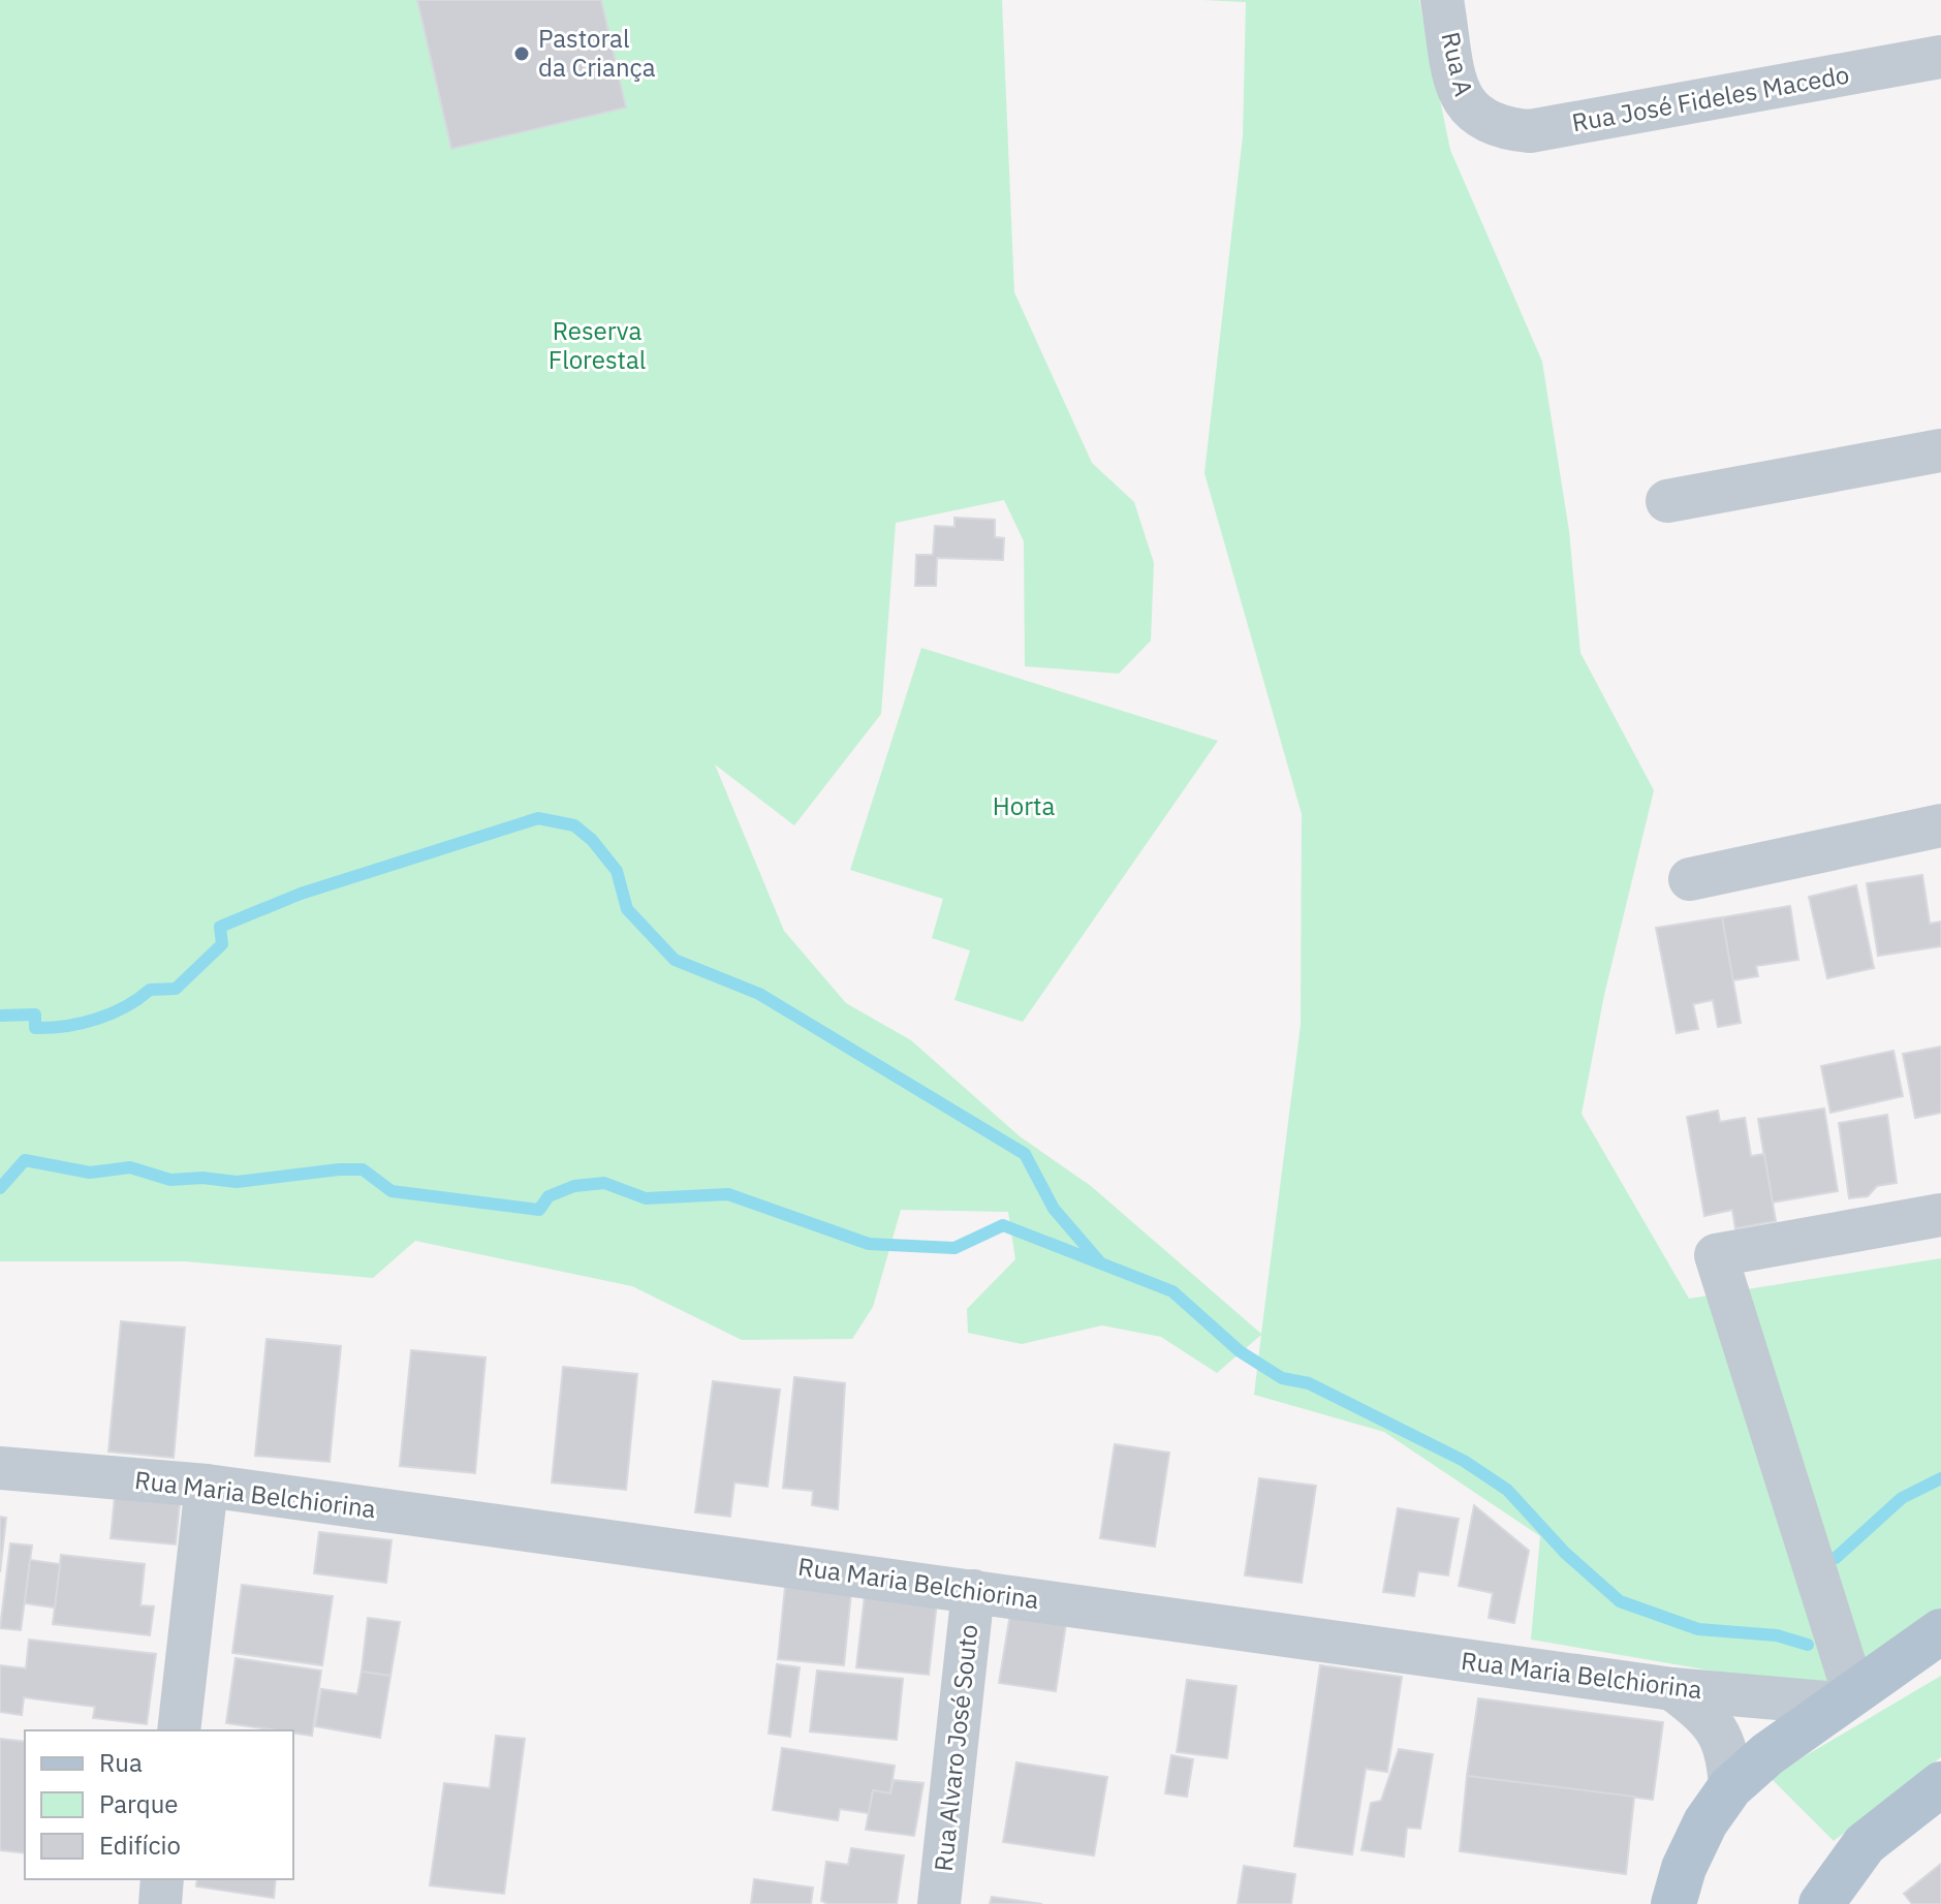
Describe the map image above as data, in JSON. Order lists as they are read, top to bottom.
{
  "streets": {
    "street": [
      "Rua A",
      "Rua José Fideles Macedo",
      "Rua Maria Belchiorina",
      "Rua Alvaro José Souto"
    ]
  },
  "crossings": [
    ["Rua A", "Rua José Fideles Macedo"],
    ["Rua Maria Belchiorina", "Rua Alvaro José Souto"]
  ],
  "parks": ["Reserva Florestal", "Horta"],
  "places": ["Pastoral da Criança"],
  "legend": ["Rua", "Parque", "Edifício"]
}
